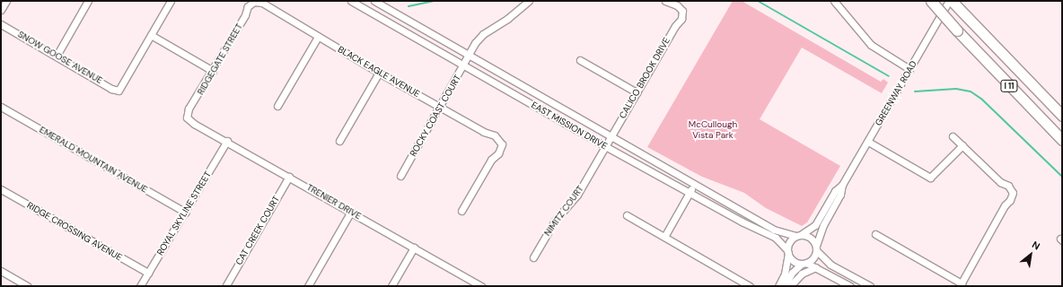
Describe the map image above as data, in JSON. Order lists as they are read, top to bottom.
{
  "streets": {
    "highway": ["I 11"],
    "street": [
      "SNOW GOOSE AVENUE",
      "RIDGEGATE STREET",
      "BLACK EAGLE AVENUE",
      "CALICO BROOK DRIVE",
      "GREENWAY ROAD",
      "ROCKY COAST COURT",
      "EAST MISSION DRIVE",
      "EMERALD MOUNTAIN AVENUE",
      "TRENIER DRIVE",
      "NIMITZ COURT",
      "ROYAL SKYLINE STREET",
      "CAT CREEK COURT",
      "RIDGE CROSSING AVENUE"
    ]
  },
  "crossings": [
    ["RIDGEGATE STREET", "BLACK EAGLE AVENUE"],
    ["RIDGEGATE STREET", "TRENIER DRIVE"],
    ["BLACK EAGLE AVENUE", "ROCKY COAST COURT"],
    ["CALICO BROOK DRIVE", "EAST MISSION DRIVE"],
    ["CALICO BROOK DRIVE", "NIMITZ COURT"],
    ["I 11", "GREENWAY ROAD"],
    ["GREENWAY ROAD", "EAST MISSION DRIVE"],
    ["ROCKY COAST COURT", "EAST MISSION DRIVE"],
    ["EAST MISSION DRIVE", "NIMITZ COURT"],
    ["EMERALD MOUNTAIN AVENUE", "ROYAL SKYLINE STREET"],
    ["TRENIER DRIVE", "ROYAL SKYLINE STREET"],
    ["TRENIER DRIVE", "CAT CREEK COURT"],
    ["ROYAL SKYLINE STREET", "RIDGE CROSSING AVENUE"]
  ],
  "parks": ["McCullough Vista Park"],
  "north": "top right"
}
